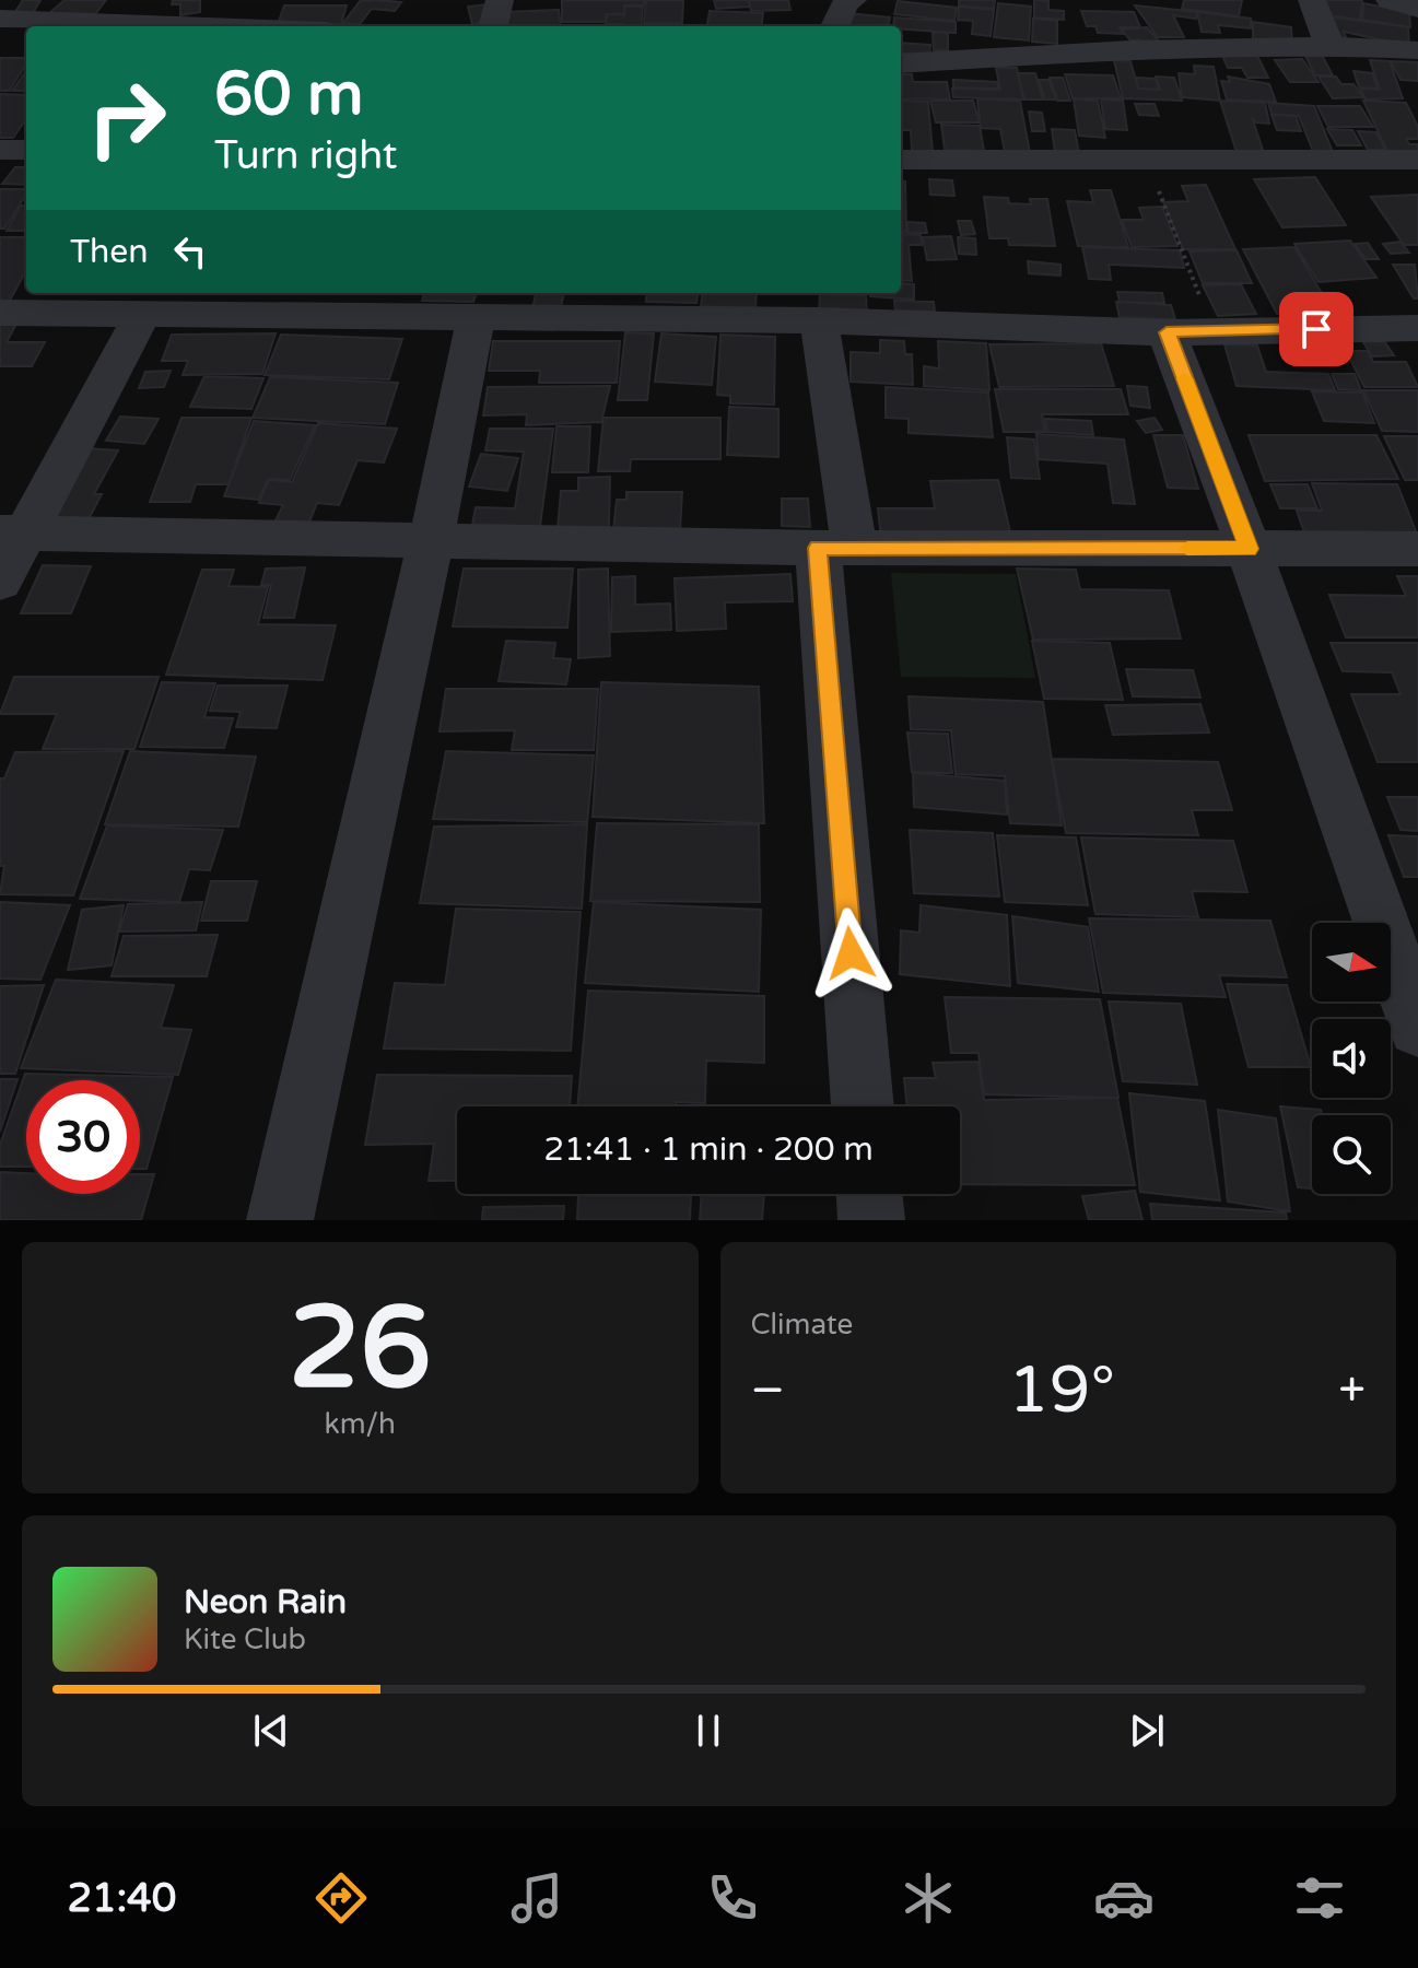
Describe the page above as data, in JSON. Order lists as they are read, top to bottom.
{
  "north": "right",
  "page": {
    "turn": ["60 m", "Turn right"],
    "then": "Then",
    "limit": "30",
    "trip": "21:41 · 1 min · 200 m",
    "tile": [
      ["26", "km/h"],
      "Climate"
    ],
    "heat": ["−", "19°", "+"],
    "song": ["Neon Rain", "Kite Club"],
    "tabs": "21:40"
  }
}
